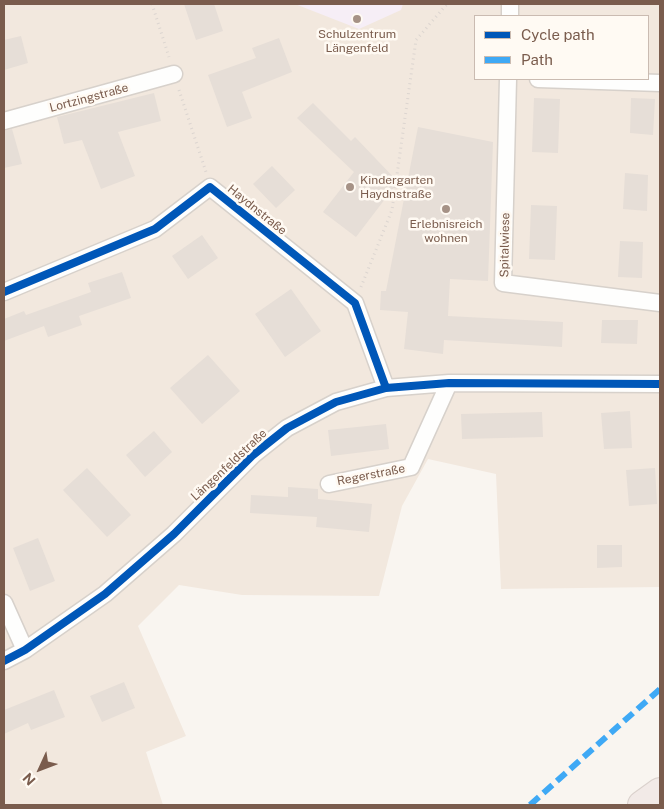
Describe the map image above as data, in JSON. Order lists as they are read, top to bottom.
{
  "streets": {
    "street": [
      "Lortzingstraße",
      "Haydnstraße",
      "Spitalwiese",
      "Längenfeldstraße",
      "Regerstraße"
    ]
  },
  "crossings": [
    ["Längenfeldstraße", "Regerstraße"]
  ],
  "places": ["Schulzentrum Längenfeld", "Kindergarten Haydnstraße", "Erlebnisreich wohnen"],
  "legend": ["Cycle path", "Path"],
  "north": "bottom left"
}
